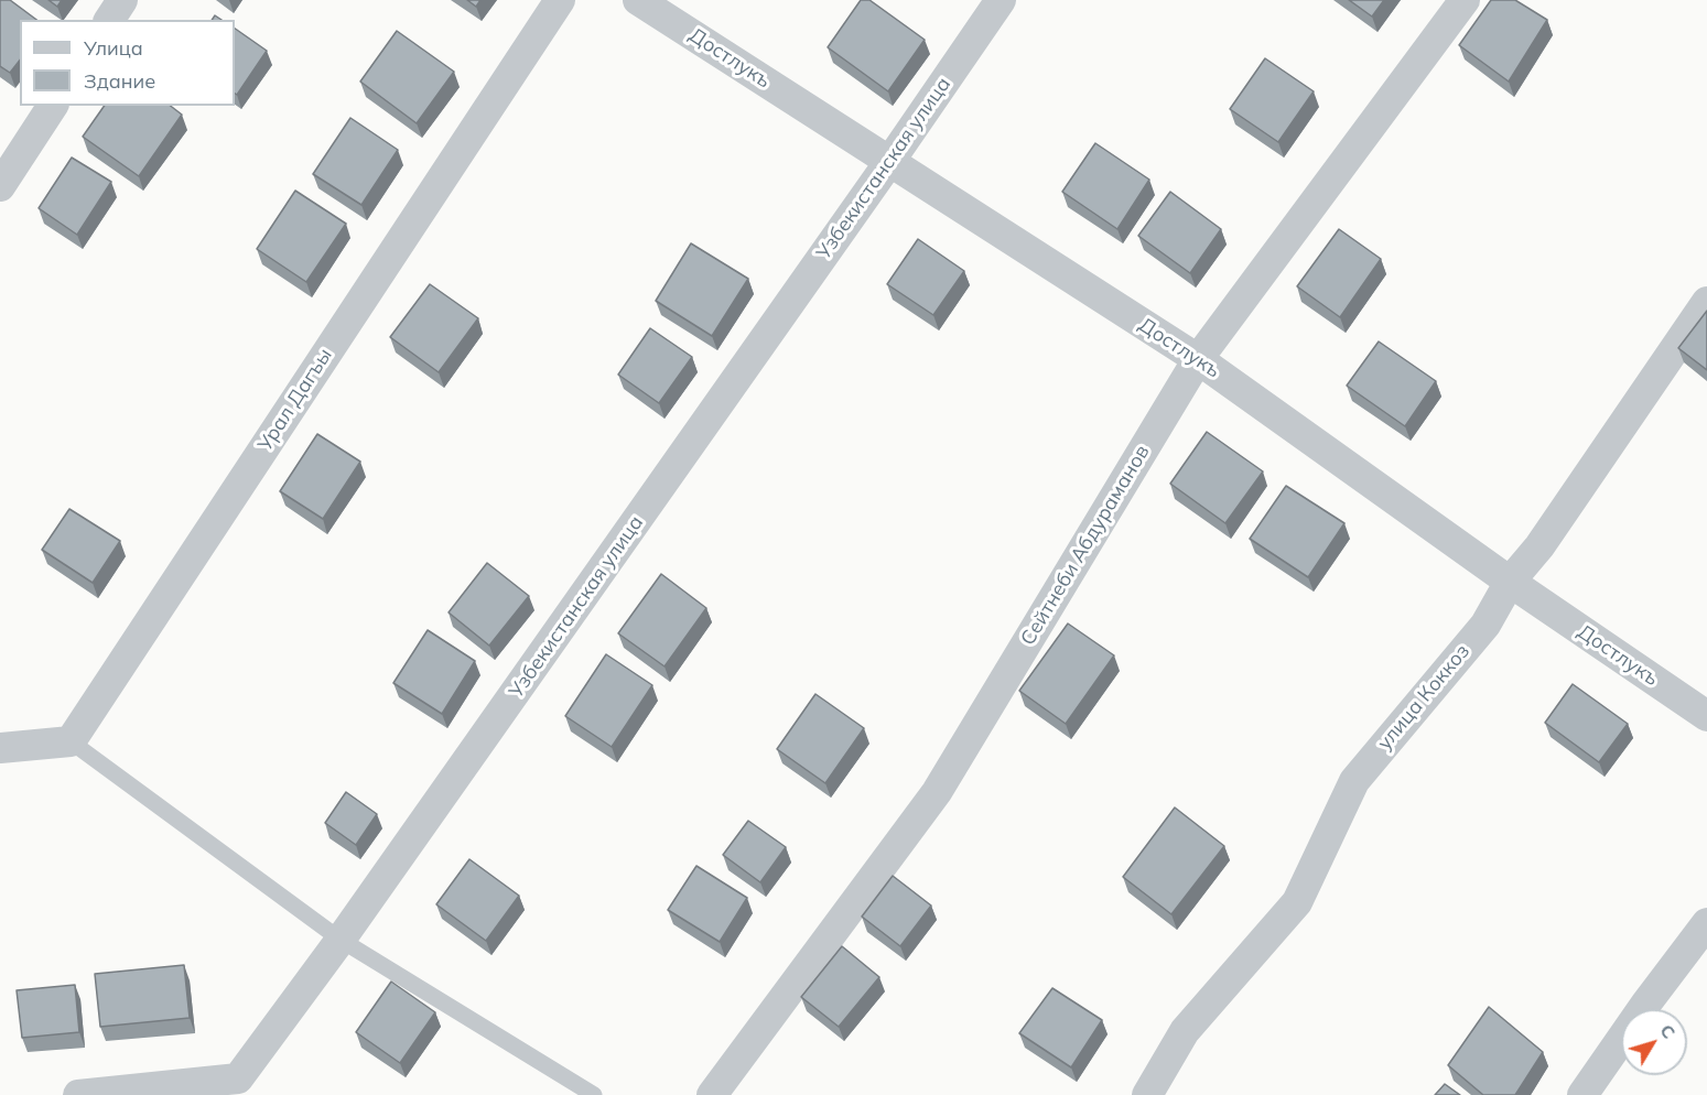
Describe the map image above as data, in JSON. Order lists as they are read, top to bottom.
{
  "streets": {
    "street": [
      "Достлукъ",
      "Узбекистанская улица",
      "Урал Дагъы",
      "Сейтнеби Абдураманов",
      "улица Коккоз"
    ]
  },
  "crossings": [
    ["Достлукъ", "Узбекистанская улица"],
    ["Достлукъ", "Сейтнеби Абдураманов"],
    ["Достлукъ", "улица Коккоз"]
  ],
  "legend": ["Улица", "Здание"],
  "north": "top right"
}
